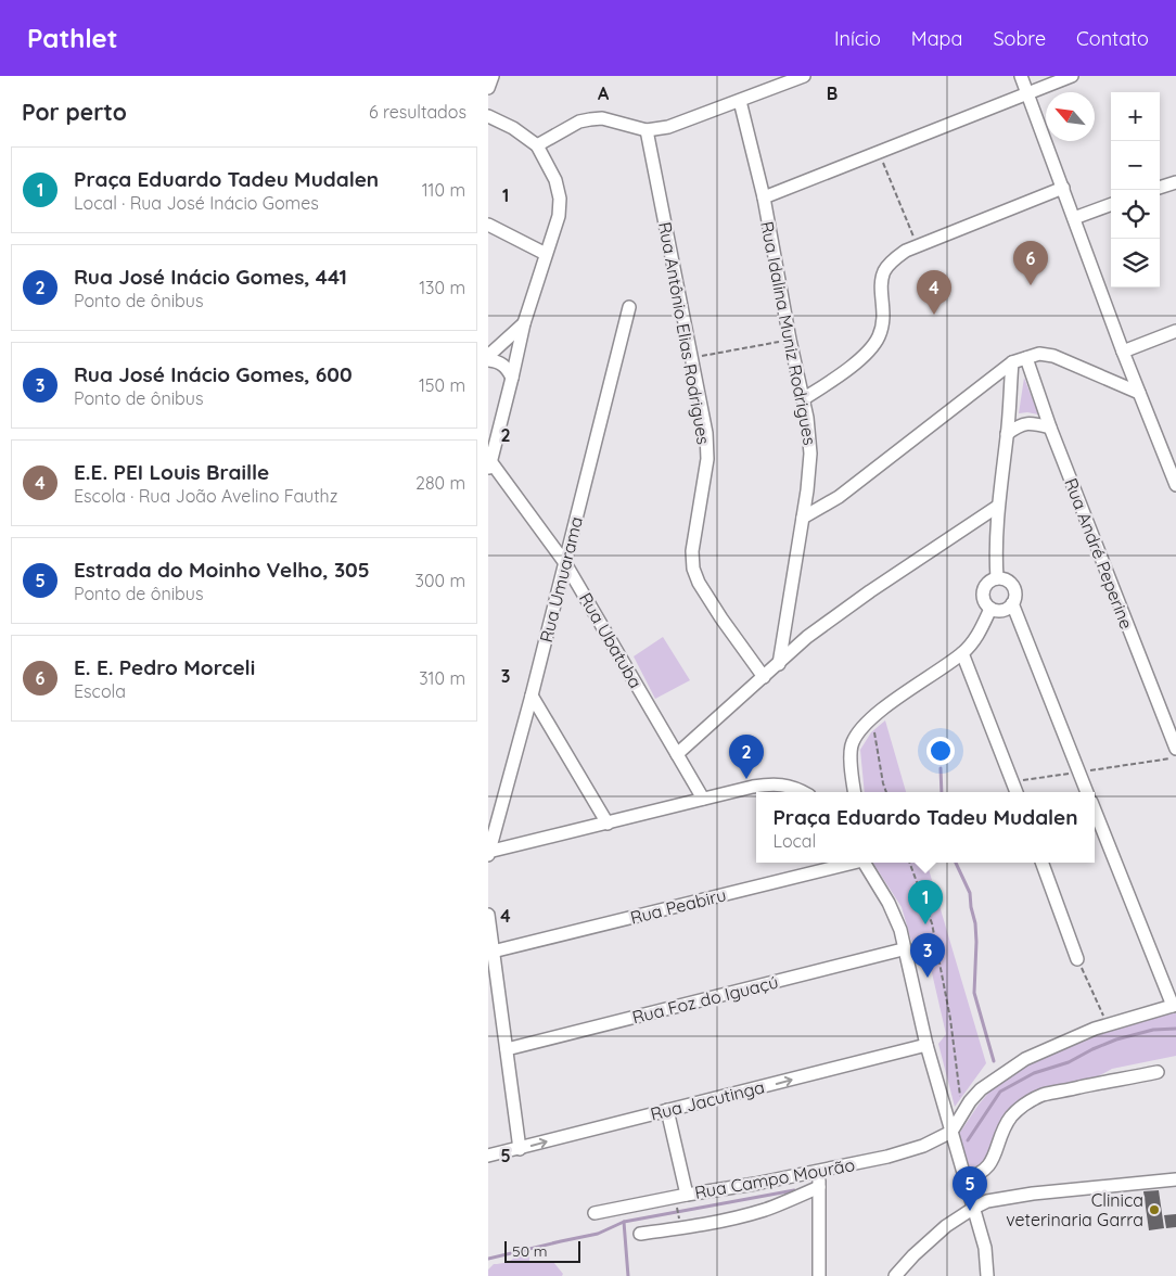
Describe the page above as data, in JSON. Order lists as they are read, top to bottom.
{
  "streets": {
    "street": [
      "Rua Antônio Elias Rodrigues",
      "Rua Idalina Muniz Rodrigues",
      "Rua André Peperine",
      "Rua Umuarama",
      "Rua Ubatuba",
      "Rua Peabiru",
      "Rua Foz do Iguaçú",
      "Rua Jacutinga",
      "Rua Campo Mourão"
    ]
  },
  "crossings": [
    ["Rua Umuarama", "Rua Ubatuba"]
  ],
  "one_way": ["Rua Jacutinga"],
  "places": ["Clinica veterinaria Garra"],
  "scale_bar": "50 m",
  "north": "top left",
  "page": {
    "header": "Pathlet",
    "nav": [
      "Início",
      "Mapa",
      "Sobre",
      "Contato"
    ],
    "heading": ["Por perto", "6 resultados"],
    "map_buttons": ["+", "−"],
    "list": [
      {
        "mark": "1",
        "name": "Praça Eduardo Tadeu Mudalen",
        "note": "Local · Rua José Inácio Gomes",
        "value": "110 m"
      },
      {
        "mark": "2",
        "name": "Rua José Inácio Gomes, 441",
        "note": "Ponto de ônibus",
        "value": "130 m"
      },
      {
        "mark": "3",
        "name": "Rua José Inácio Gomes, 600",
        "note": "Ponto de ônibus",
        "value": "150 m"
      },
      {
        "mark": "4",
        "name": "E.E. PEI Louis Braille",
        "note": "Escola · Rua João Avelino Fauthz",
        "value": "280 m"
      },
      {
        "mark": "5",
        "name": "Estrada do Moinho Velho, 305",
        "note": "Ponto de ônibus",
        "value": "300 m"
      },
      {
        "mark": "6",
        "name": "E. E. Pedro Morceli",
        "note": "Escola",
        "value": "310 m"
      }
    ],
    "pins": [
      "6",
      "4",
      "2",
      "1",
      "3",
      "5"
    ],
    "popup": ["Praça Eduardo Tadeu Mudalen", "Local"],
    "scale": "50 m"
  },
  "grid": {
    "columns": ["A", "B"],
    "rows": [
      "1",
      "2",
      "3",
      "4",
      "5"
    ]
  }
}
